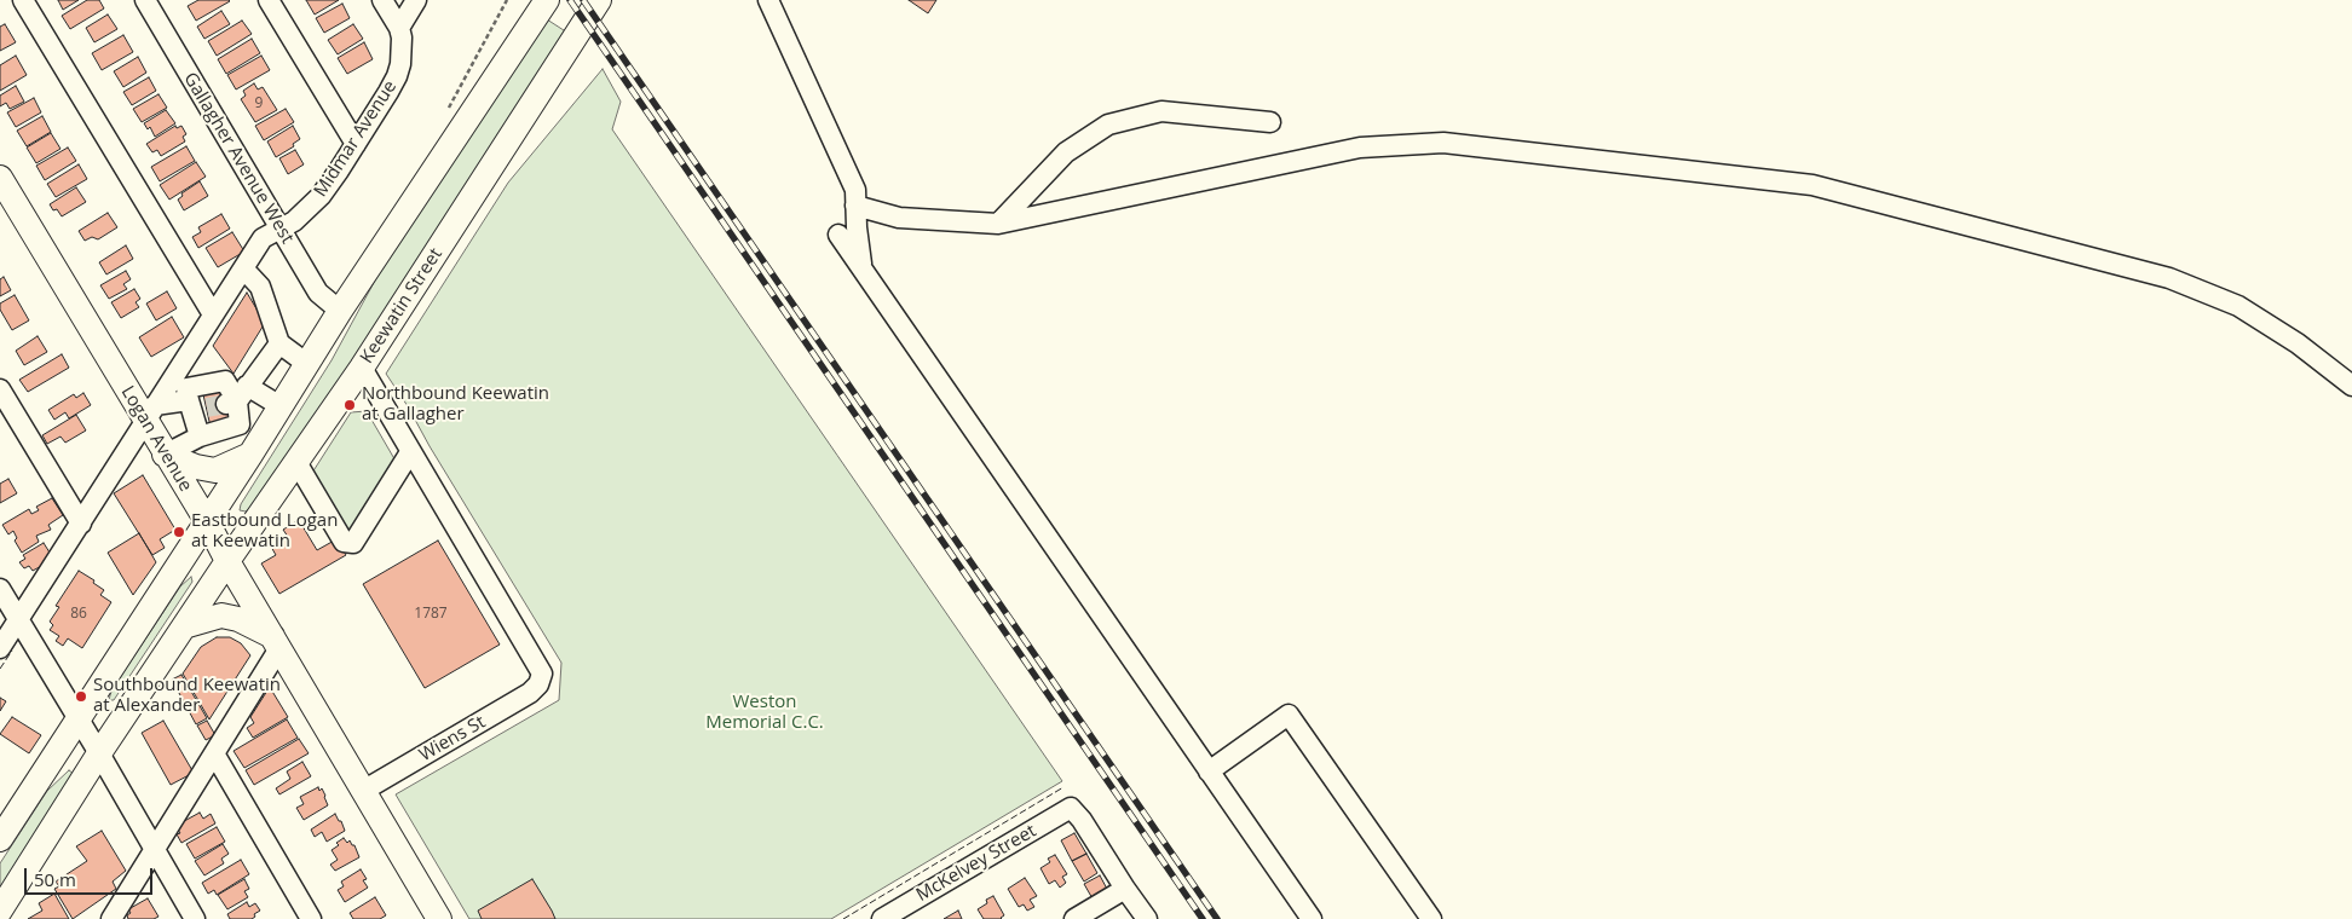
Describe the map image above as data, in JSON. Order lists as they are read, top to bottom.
{
  "streets": {
    "main road": ["Keewatin Street", "Logan Avenue"],
    "street": [
      "Midmar Avenue",
      "Gallagher Avenue West",
      "Wiens St",
      "McKelvey Street"
    ]
  },
  "crossings": [
    ["Midmar Avenue", "Gallagher Avenue West"],
    ["Midmar Avenue", "Logan Avenue"],
    ["Keewatin Street", "Logan Avenue"],
    ["Logan Avenue", "Wiens St"]
  ],
  "parks": ["Weston Memorial C.C."],
  "places": ["Northbound Keewatin at Gallagher", "Eastbound Logan at Keewatin", "Southbound Keewatin at Alexander"],
  "house_numbers": ["9", "86", "1787"],
  "scale_bar": "50 m"
}
